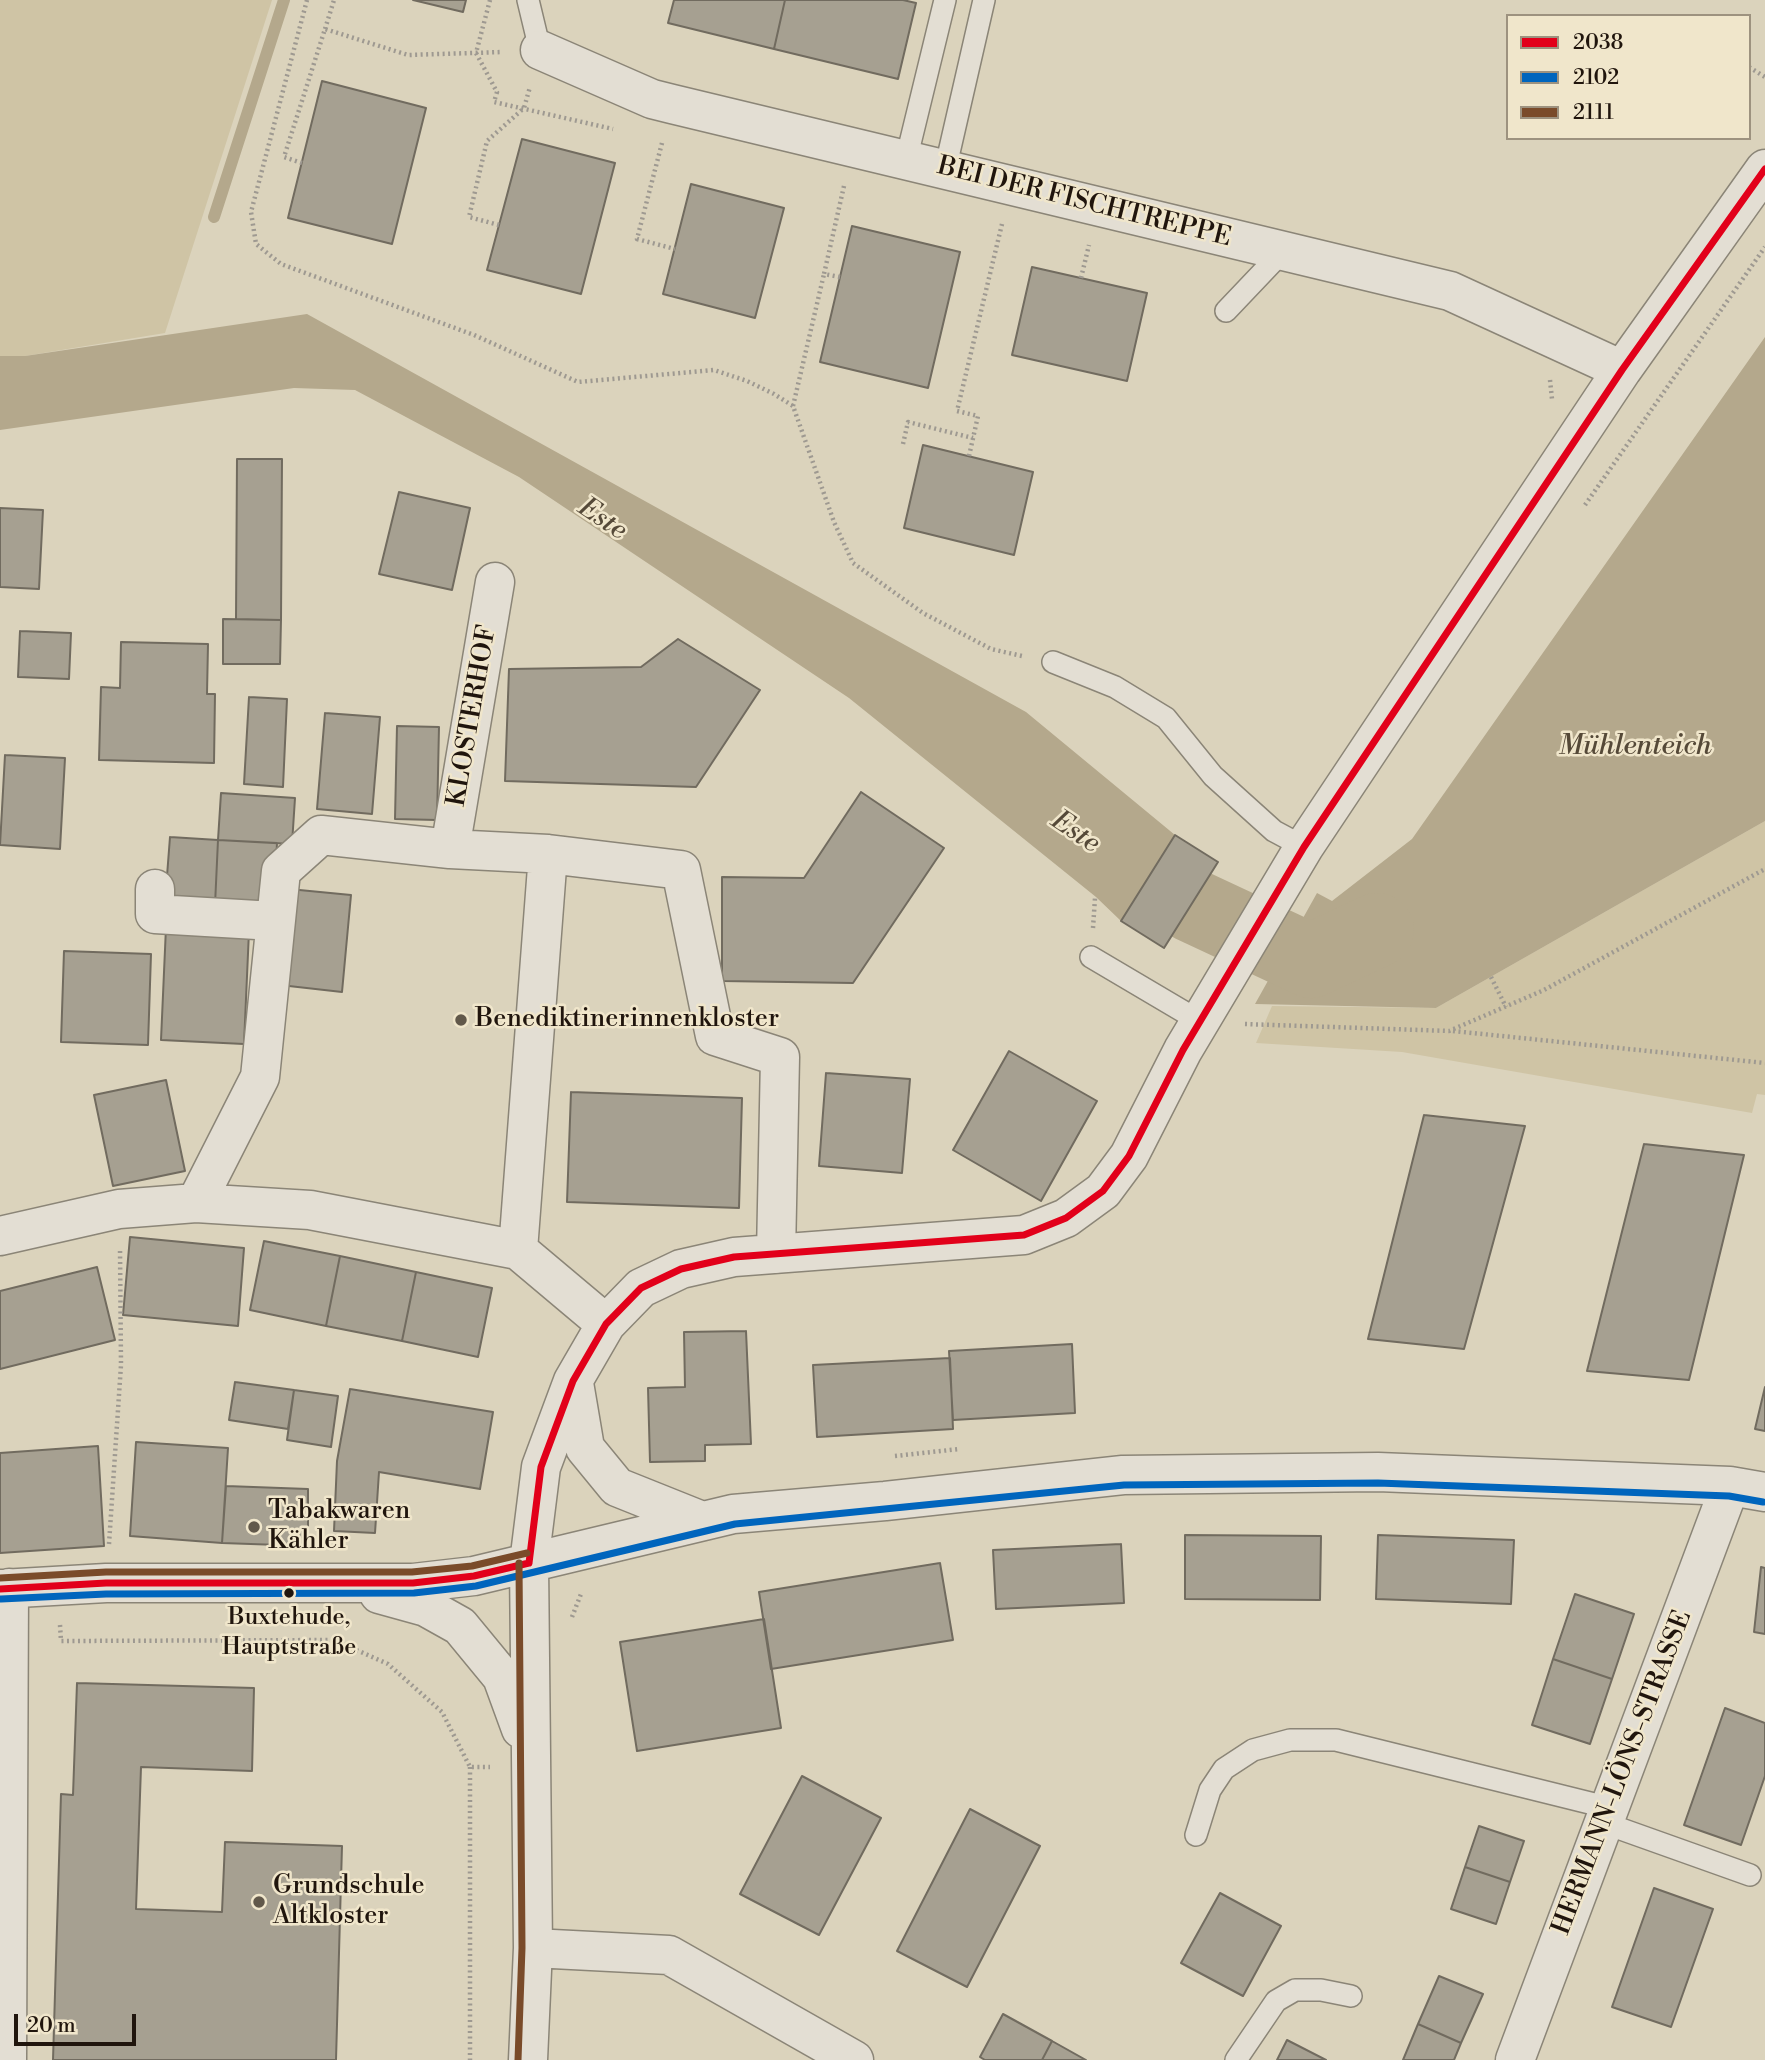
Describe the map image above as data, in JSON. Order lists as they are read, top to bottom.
{
  "streets": {
    "street": ["BEI DER FISCHTREPPE", "KLOSTERHOF", "HERMANN-LÖNS-STRASSE"]
  },
  "water": ["Este", "Mühlenteich"],
  "places": [
    "Benediktinerinnenkloster",
    "Tabakwaren Kähler",
    "Buxtehude, Hauptstraße",
    "Grundschule Altkloster"
  ],
  "lines": ["transit line 2038", "transit line 2102", "transit line 2111"],
  "legend": ["2038", "2102", "2111"],
  "scale_bar": "20 m"
}
